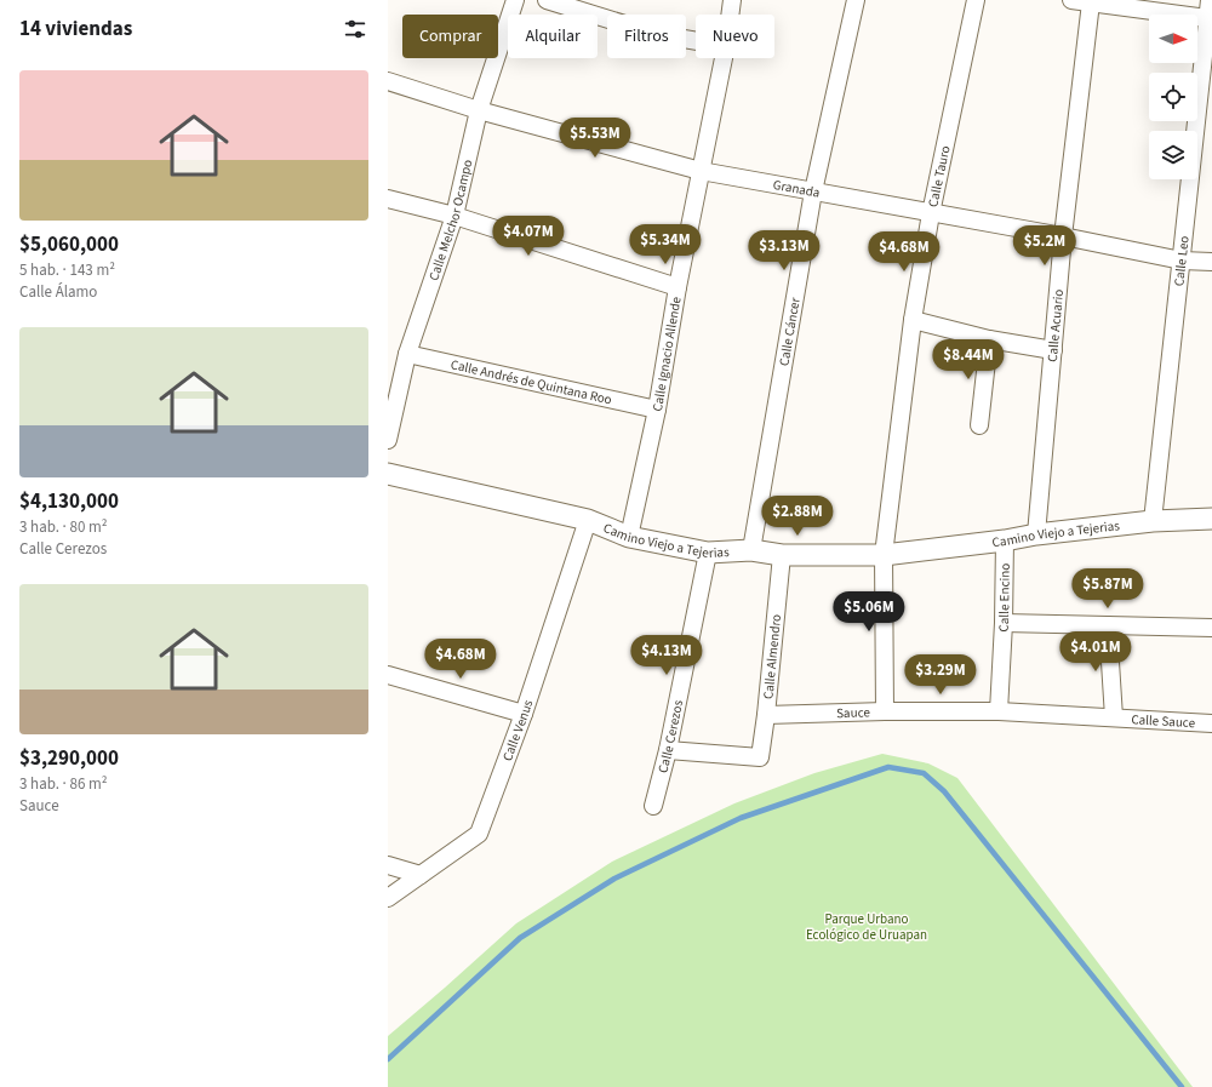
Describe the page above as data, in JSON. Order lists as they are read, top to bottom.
{
  "streets": {
    "street": [
      "Calle Tauro",
      "Granada",
      "Calle Melchor Ocampo",
      "Calle Leo",
      "Calle Acuario",
      "Calle Cáncer",
      "Calle Ignacio Allende",
      "Calle Andrés de Quintana Roo",
      "Camino Viejo a Tejerias",
      "Calle Encino",
      "Calle Almendro",
      "Sauce",
      "Calle Sauce",
      "Calle Venus",
      "Calle Cerezos"
    ]
  },
  "crossings": [
    ["Calle Tauro", "Granada"],
    ["Calle Tauro", "Camino Viejo a Tejerias"],
    ["Calle Tauro", "Sauce"],
    ["Granada", "Calle Melchor Ocampo"],
    ["Granada", "Calle Leo"],
    ["Granada", "Calle Acuario"],
    ["Granada", "Calle Cáncer"],
    ["Granada", "Calle Ignacio Allende"],
    ["Calle Melchor Ocampo", "Calle Andrés de Quintana Roo"],
    ["Calle Leo", "Camino Viejo a Tejerias"],
    ["Calle Acuario", "Camino Viejo a Tejerias"],
    ["Calle Cáncer", "Camino Viejo a Tejerias"],
    ["Calle Ignacio Allende", "Calle Andrés de Quintana Roo"],
    ["Calle Ignacio Allende", "Camino Viejo a Tejerias"],
    ["Camino Viejo a Tejerias", "Calle Encino"],
    ["Camino Viejo a Tejerias", "Calle Almendro"],
    ["Camino Viejo a Tejerias", "Calle Venus"],
    ["Camino Viejo a Tejerias", "Calle Cerezos"],
    ["Calle Encino", "Sauce"],
    ["Calle Almendro", "Sauce"],
    ["Calle Almendro", "Calle Cerezos"],
    ["Sauce", "Calle Sauce"]
  ],
  "parks": ["Parque Urbano Ecológico de Uruapan"],
  "north": "right",
  "page": {
    "heading": "14 viviendas",
    "chip": [
      "Comprar",
      "Alquilar",
      "Filtros",
      "Nuevo"
    ],
    "list": [
      {
        "name": "$5,060,000",
        "note": "5 hab. · 143 m² · Calle Álamo"
      },
      {
        "name": "$4,130,000",
        "note": "3 hab. · 80 m² · Calle Cerezos"
      },
      {
        "name": "$3,290,000",
        "note": "3 hab. · 86 m² · Sauce"
      }
    ],
    "price": [
      "$5.53M",
      "$4.07M",
      "$5.34M",
      "$5.2M",
      "$3.13M",
      "$4.68M",
      "$8.44M",
      "$2.88M",
      "$5.87M",
      "$5.06M",
      "$4.01M",
      "$4.13M",
      "$4.68M",
      "$3.29M"
    ]
  }
}
